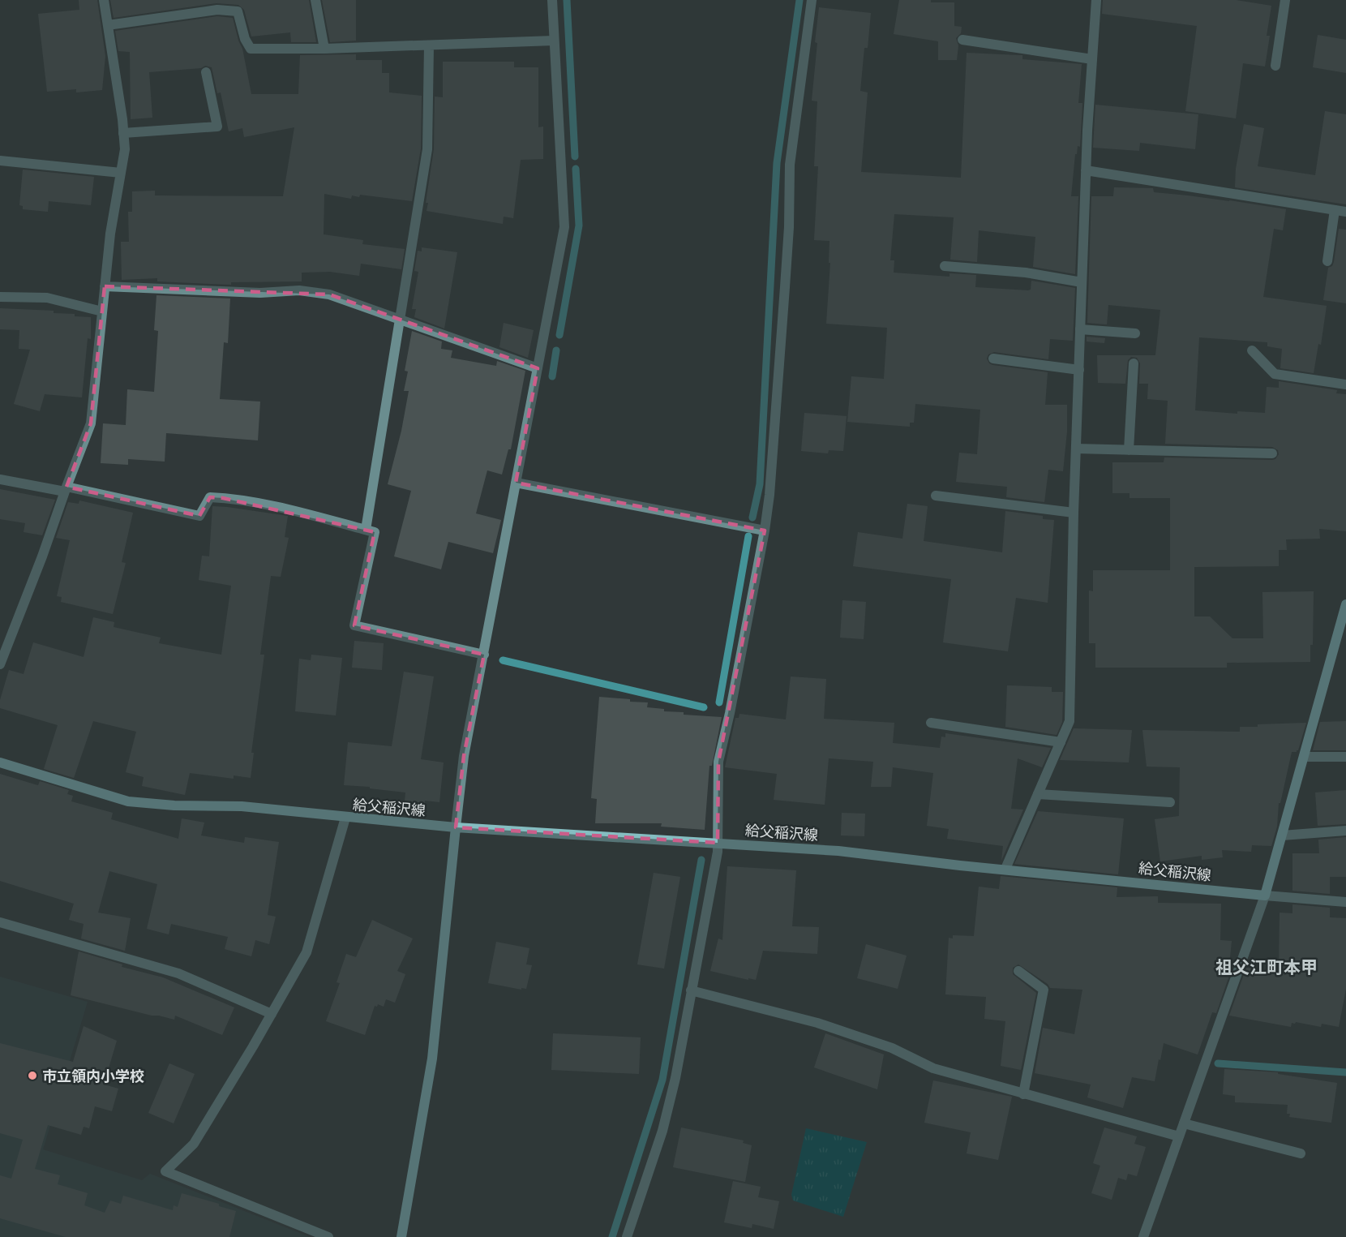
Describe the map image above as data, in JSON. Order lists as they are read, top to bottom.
{
  "streets": {
    "main road": ["給父稲沢線"]
  },
  "districts": ["祖父江町本甲"],
  "places": ["市立領内小学校"]
}
